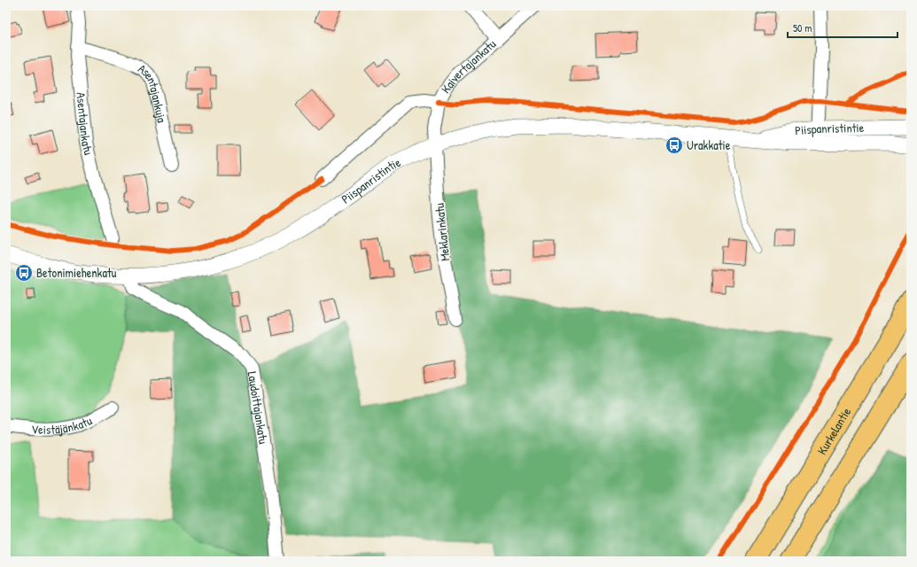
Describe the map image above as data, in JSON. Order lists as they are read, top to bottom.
{
  "streets": {
    "highway": ["Kurkelantie"],
    "street": [
      "Kaivertajankatu",
      "Asentajankuja",
      "Asentajankatu",
      "Piispanristintie",
      "Meklarinkatu",
      "Laudoittajankatu",
      "Veistäjänkatu"
    ]
  },
  "crossings": [
    ["Kaivertajankatu", "Piispanristintie"],
    ["Kaivertajankatu", "Meklarinkatu"],
    ["Asentajankuja", "Asentajankatu"],
    ["Piispanristintie", "Meklarinkatu"],
    ["Piispanristintie", "Laudoittajankatu"]
  ],
  "places": {
    "bus stop": ["Urakkatie", "Betonimiehenkatu"]
  },
  "scale_bar": "50 m"
}
